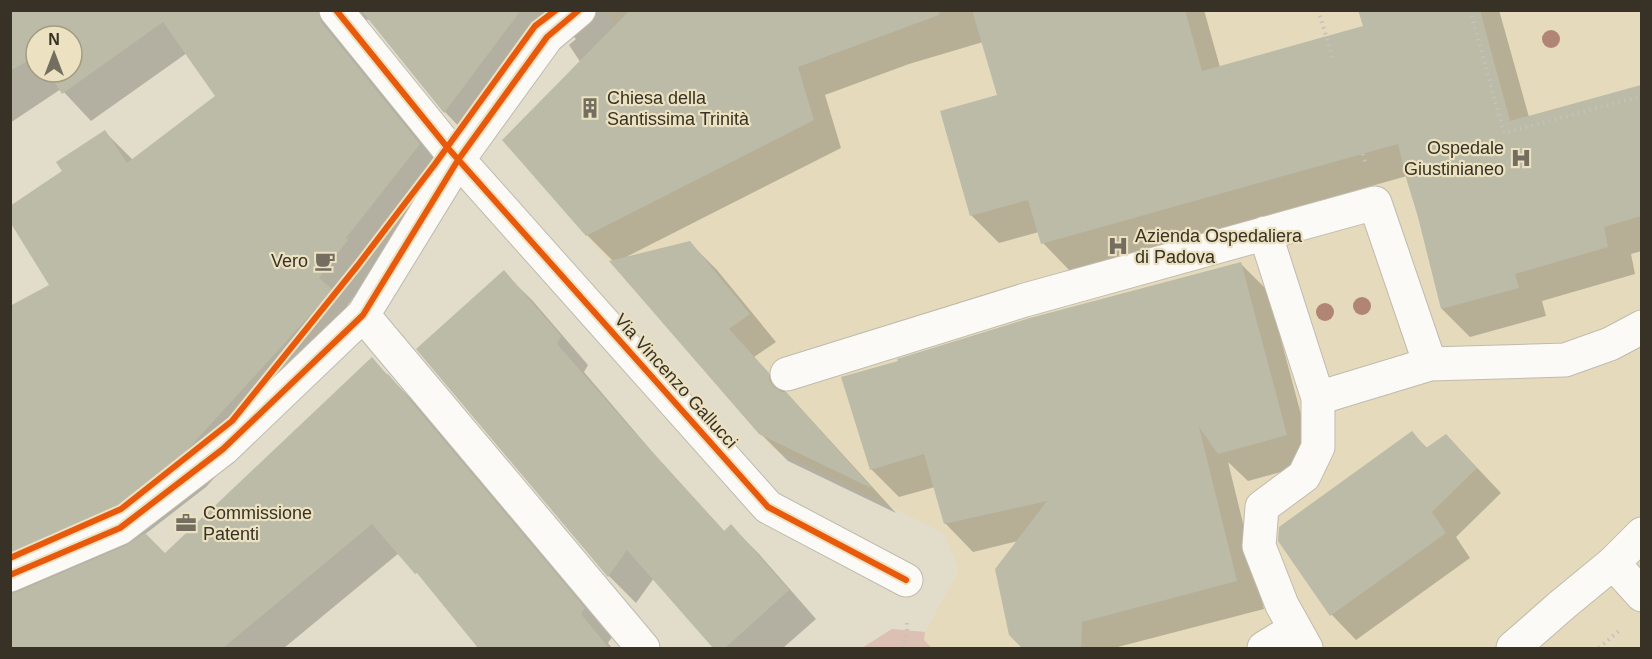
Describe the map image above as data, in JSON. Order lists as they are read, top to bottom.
{
  "streets": {
    "street": ["Via Vincenzo Gallucci"]
  },
  "places": {
    "building": ["Chiesa della Santissima Trinità"],
    "hospital": ["Ospedale Giustinianeo", "Azienda Ospedaliera di Padova"],
    "cafe": ["Vero"],
    "office": ["Commissione Patenti"]
  },
  "north": "top"
}
